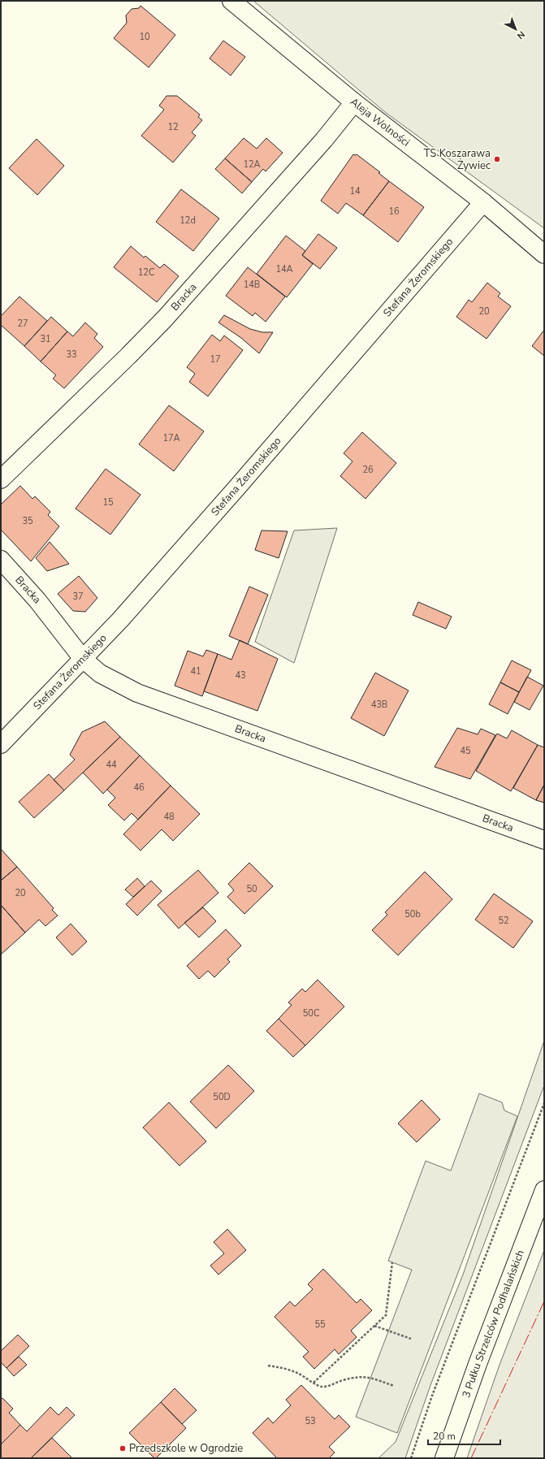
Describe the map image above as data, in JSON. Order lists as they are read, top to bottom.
{
  "streets": {
    "street": [
      "Aleja Wolności",
      "Stefana Żeromskiego",
      "Bracka",
      "3 Pułku Strzelców Podhalańskich"
    ]
  },
  "crossings": [
    ["Aleja Wolności", "Stefana Żeromskiego"],
    ["Aleja Wolności", "Bracka"],
    ["Stefana Żeromskiego", "Bracka"]
  ],
  "places": ["TS Koszarawa Żywiec", "Przedszkole w Ogrodzie"],
  "house_numbers": [
    "10",
    "12",
    "12A",
    "14",
    "16",
    "12d",
    "14A",
    "12C",
    "14B",
    "20",
    "27",
    "31",
    "33",
    "17",
    "17A",
    "26",
    "15",
    "35",
    "37",
    "41",
    "43",
    "43B",
    "45",
    "44",
    "46",
    "48",
    "50",
    "20",
    "50b",
    "52",
    "50C",
    "50D",
    "55",
    "53"
  ],
  "scale_bar": "20 m",
  "north": "bottom right"
}
